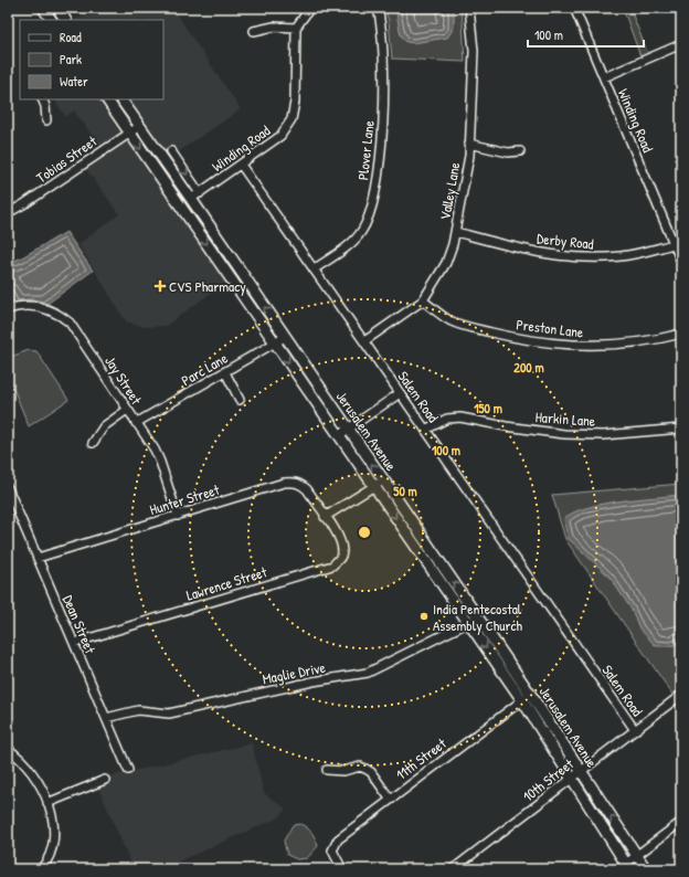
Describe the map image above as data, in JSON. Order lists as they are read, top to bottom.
{
  "streets": {
    "main road": ["Jerusalem Avenue"],
    "street": [
      "Winding Road",
      "Plover Lane",
      "Tobias Street",
      "Valley Lane",
      "Derby Road",
      "Preston Lane",
      "Parc Lane",
      "Jay Street",
      "Salem Road",
      "Harkin Lane",
      "Hunter Street",
      "Lawrence Street",
      "Dean Street",
      "Maglie Drive",
      "11th Street",
      "10th Street"
    ]
  },
  "crossings": [
    ["Winding Road", "Derby Road"],
    ["Winding Road", "Salem Road"],
    ["Winding Road", "Jerusalem Avenue"],
    ["Plover Lane", "Salem Road"],
    ["Tobias Street", "Jerusalem Avenue"],
    ["Valley Lane", "Derby Road"],
    ["Valley Lane", "Preston Lane"],
    ["Valley Lane", "Salem Road"],
    ["Parc Lane", "Jay Street"],
    ["Parc Lane", "Jerusalem Avenue"],
    ["Jay Street", "Hunter Street"],
    ["Salem Road", "Harkin Lane"],
    ["Salem Road", "10th Street"],
    ["Jerusalem Avenue", "Maglie Drive"],
    ["Jerusalem Avenue", "11th Street"],
    ["Jerusalem Avenue", "10th Street"],
    ["Hunter Street", "Lawrence Street"],
    ["Hunter Street", "Dean Street"],
    ["Lawrence Street", "Dean Street"],
    ["Dean Street", "Maglie Drive"]
  ],
  "places": {
    "health": ["CVS Pharmacy"],
    "other": ["India Pentecostal Assembly Church"]
  },
  "legend": ["Road", "Park", "Water"],
  "scale_bar": "100 m",
  "rings": [
    "200 m",
    "150 m",
    "100 m",
    "50 m"
  ]
}
